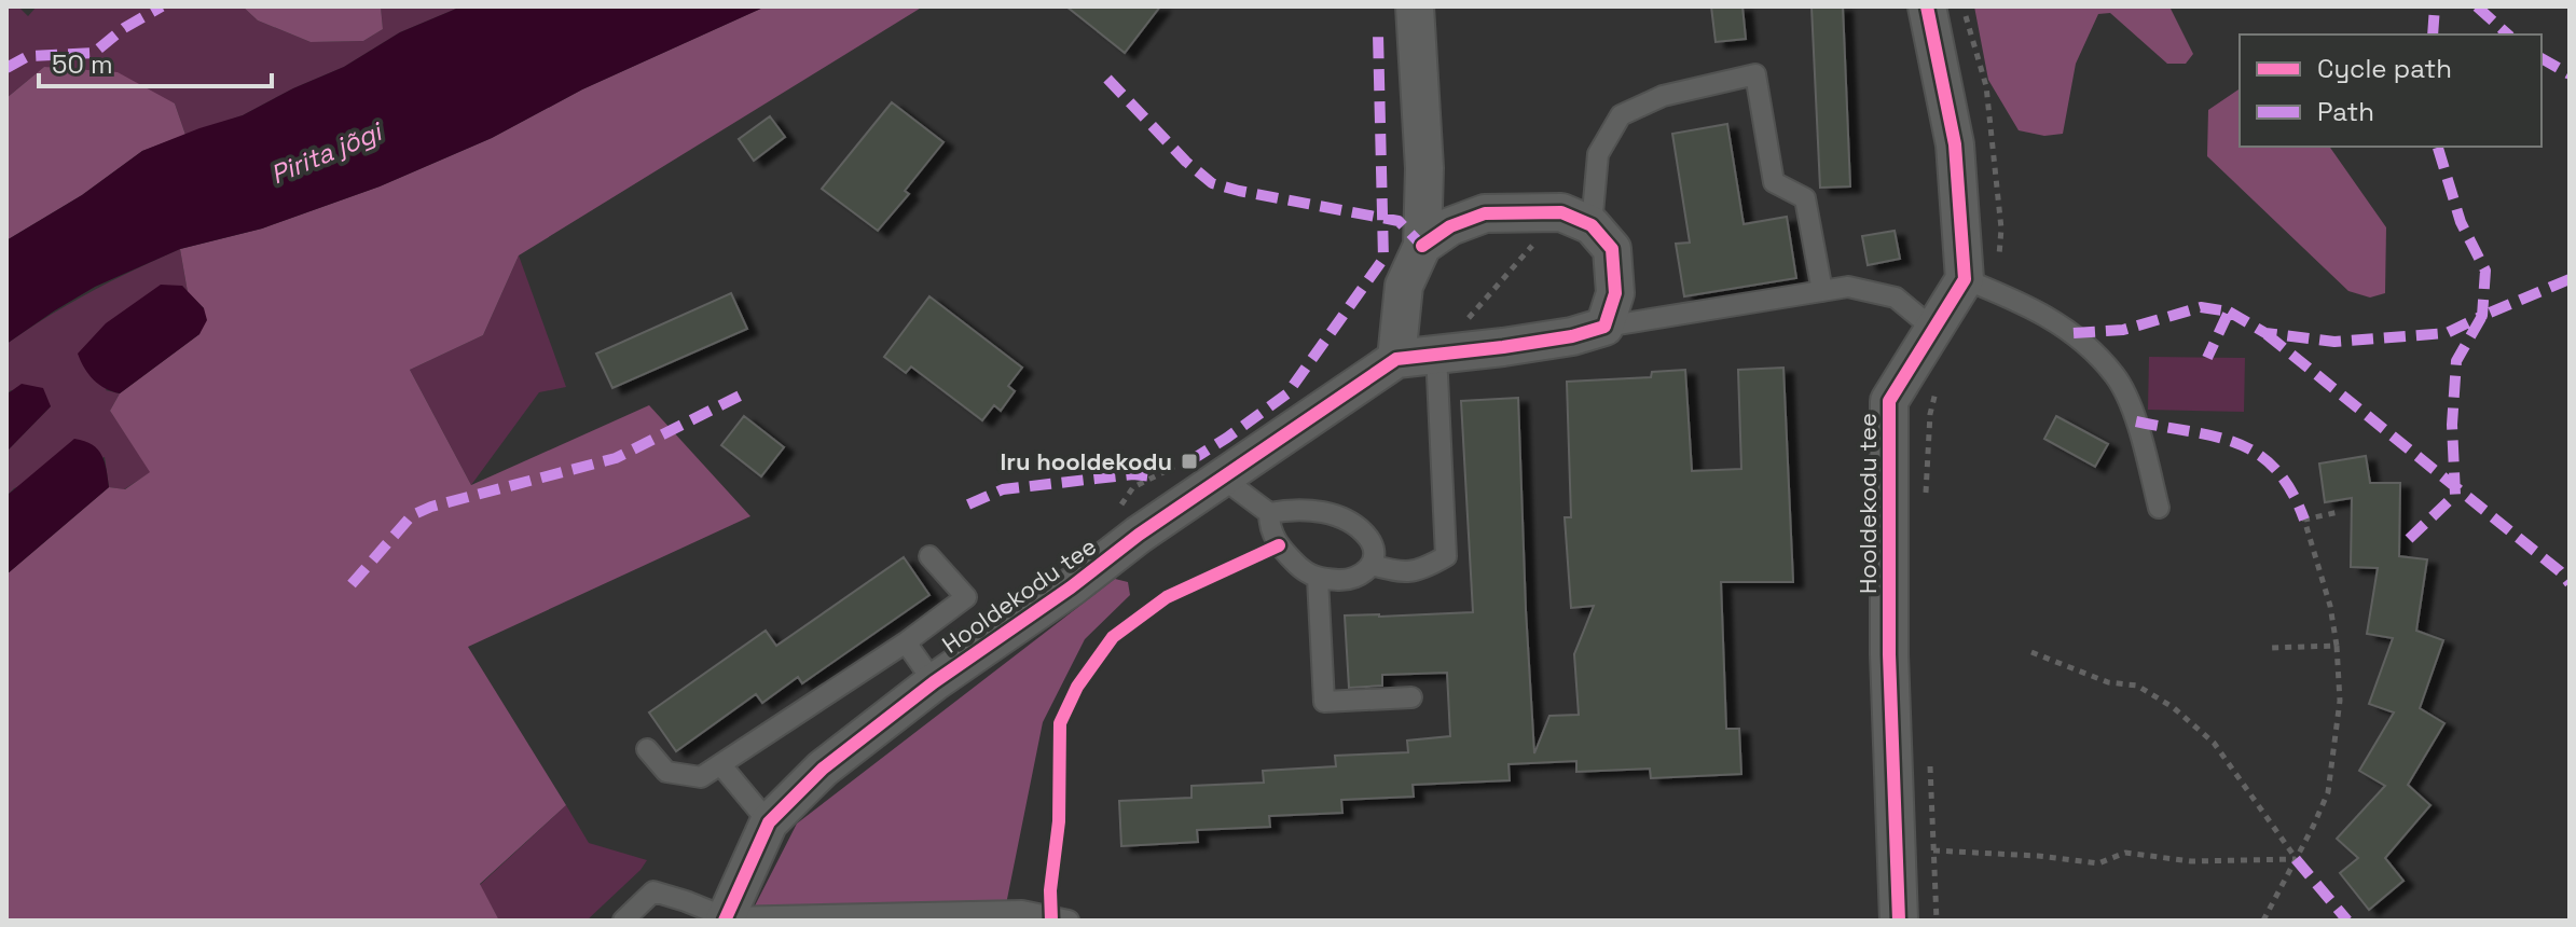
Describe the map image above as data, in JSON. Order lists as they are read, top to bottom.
{
  "streets": {
    "street": ["Hooldekodu tee"]
  },
  "water": ["Pirita jõgi"],
  "places": {
    "transit": ["Iru hooldekodu"]
  },
  "legend": ["Cycle path", "Path"],
  "scale_bar": "50 m"
}
